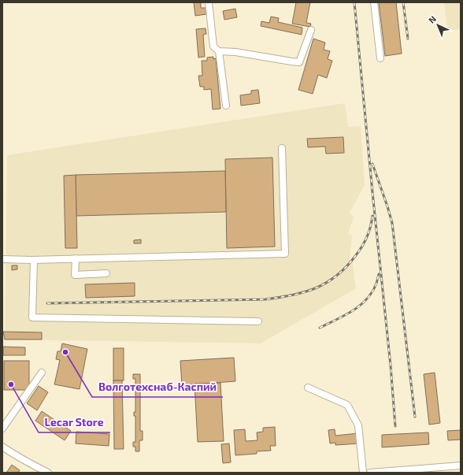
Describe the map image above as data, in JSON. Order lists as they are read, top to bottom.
{
  "places": ["Волготехснаб-Каспий", "Lecar Store"],
  "north": "top left"
}
